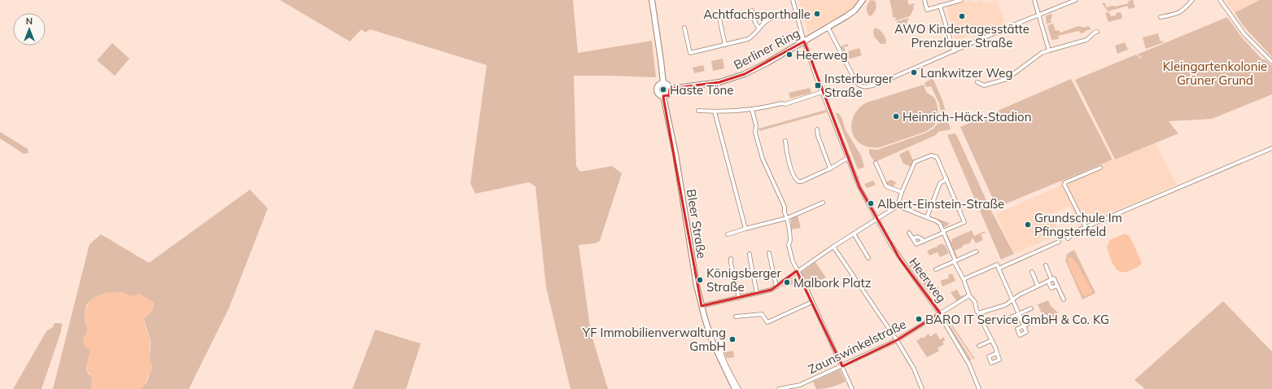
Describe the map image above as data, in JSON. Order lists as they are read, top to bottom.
{
  "streets": {
    "street": [
      "Berliner Ring",
      "Bleer Straße",
      "Heerweg",
      "Zaunswinkelstraße"
    ]
  },
  "crossings": [
    ["Berliner Ring", "Bleer Straße"],
    ["Berliner Ring", "Heerweg"],
    ["Heerweg", "Zaunswinkelstraße"]
  ],
  "parks": ["Kleingartenkolonie Grüner Grund"],
  "places": {
    "other": [
      "Achtfachsporthalle",
      "AWO Kindertagesstätte Prenzlauer Straße",
      "Heerweg",
      "Lankwitzer Weg",
      "Haste Töne",
      "Heinrich-Häck-Stadion",
      "Albert-Einstein-Straße",
      "Grundschule Im Pfingsterfeld",
      "Königsberger Straße",
      "Malbork Platz",
      "BARO IT Service GmbH & Co. KG",
      "YF Immobilienverwaltung GmbH"
    ],
    "transit": ["Insterburger Straße"]
  },
  "north": "top"
}
